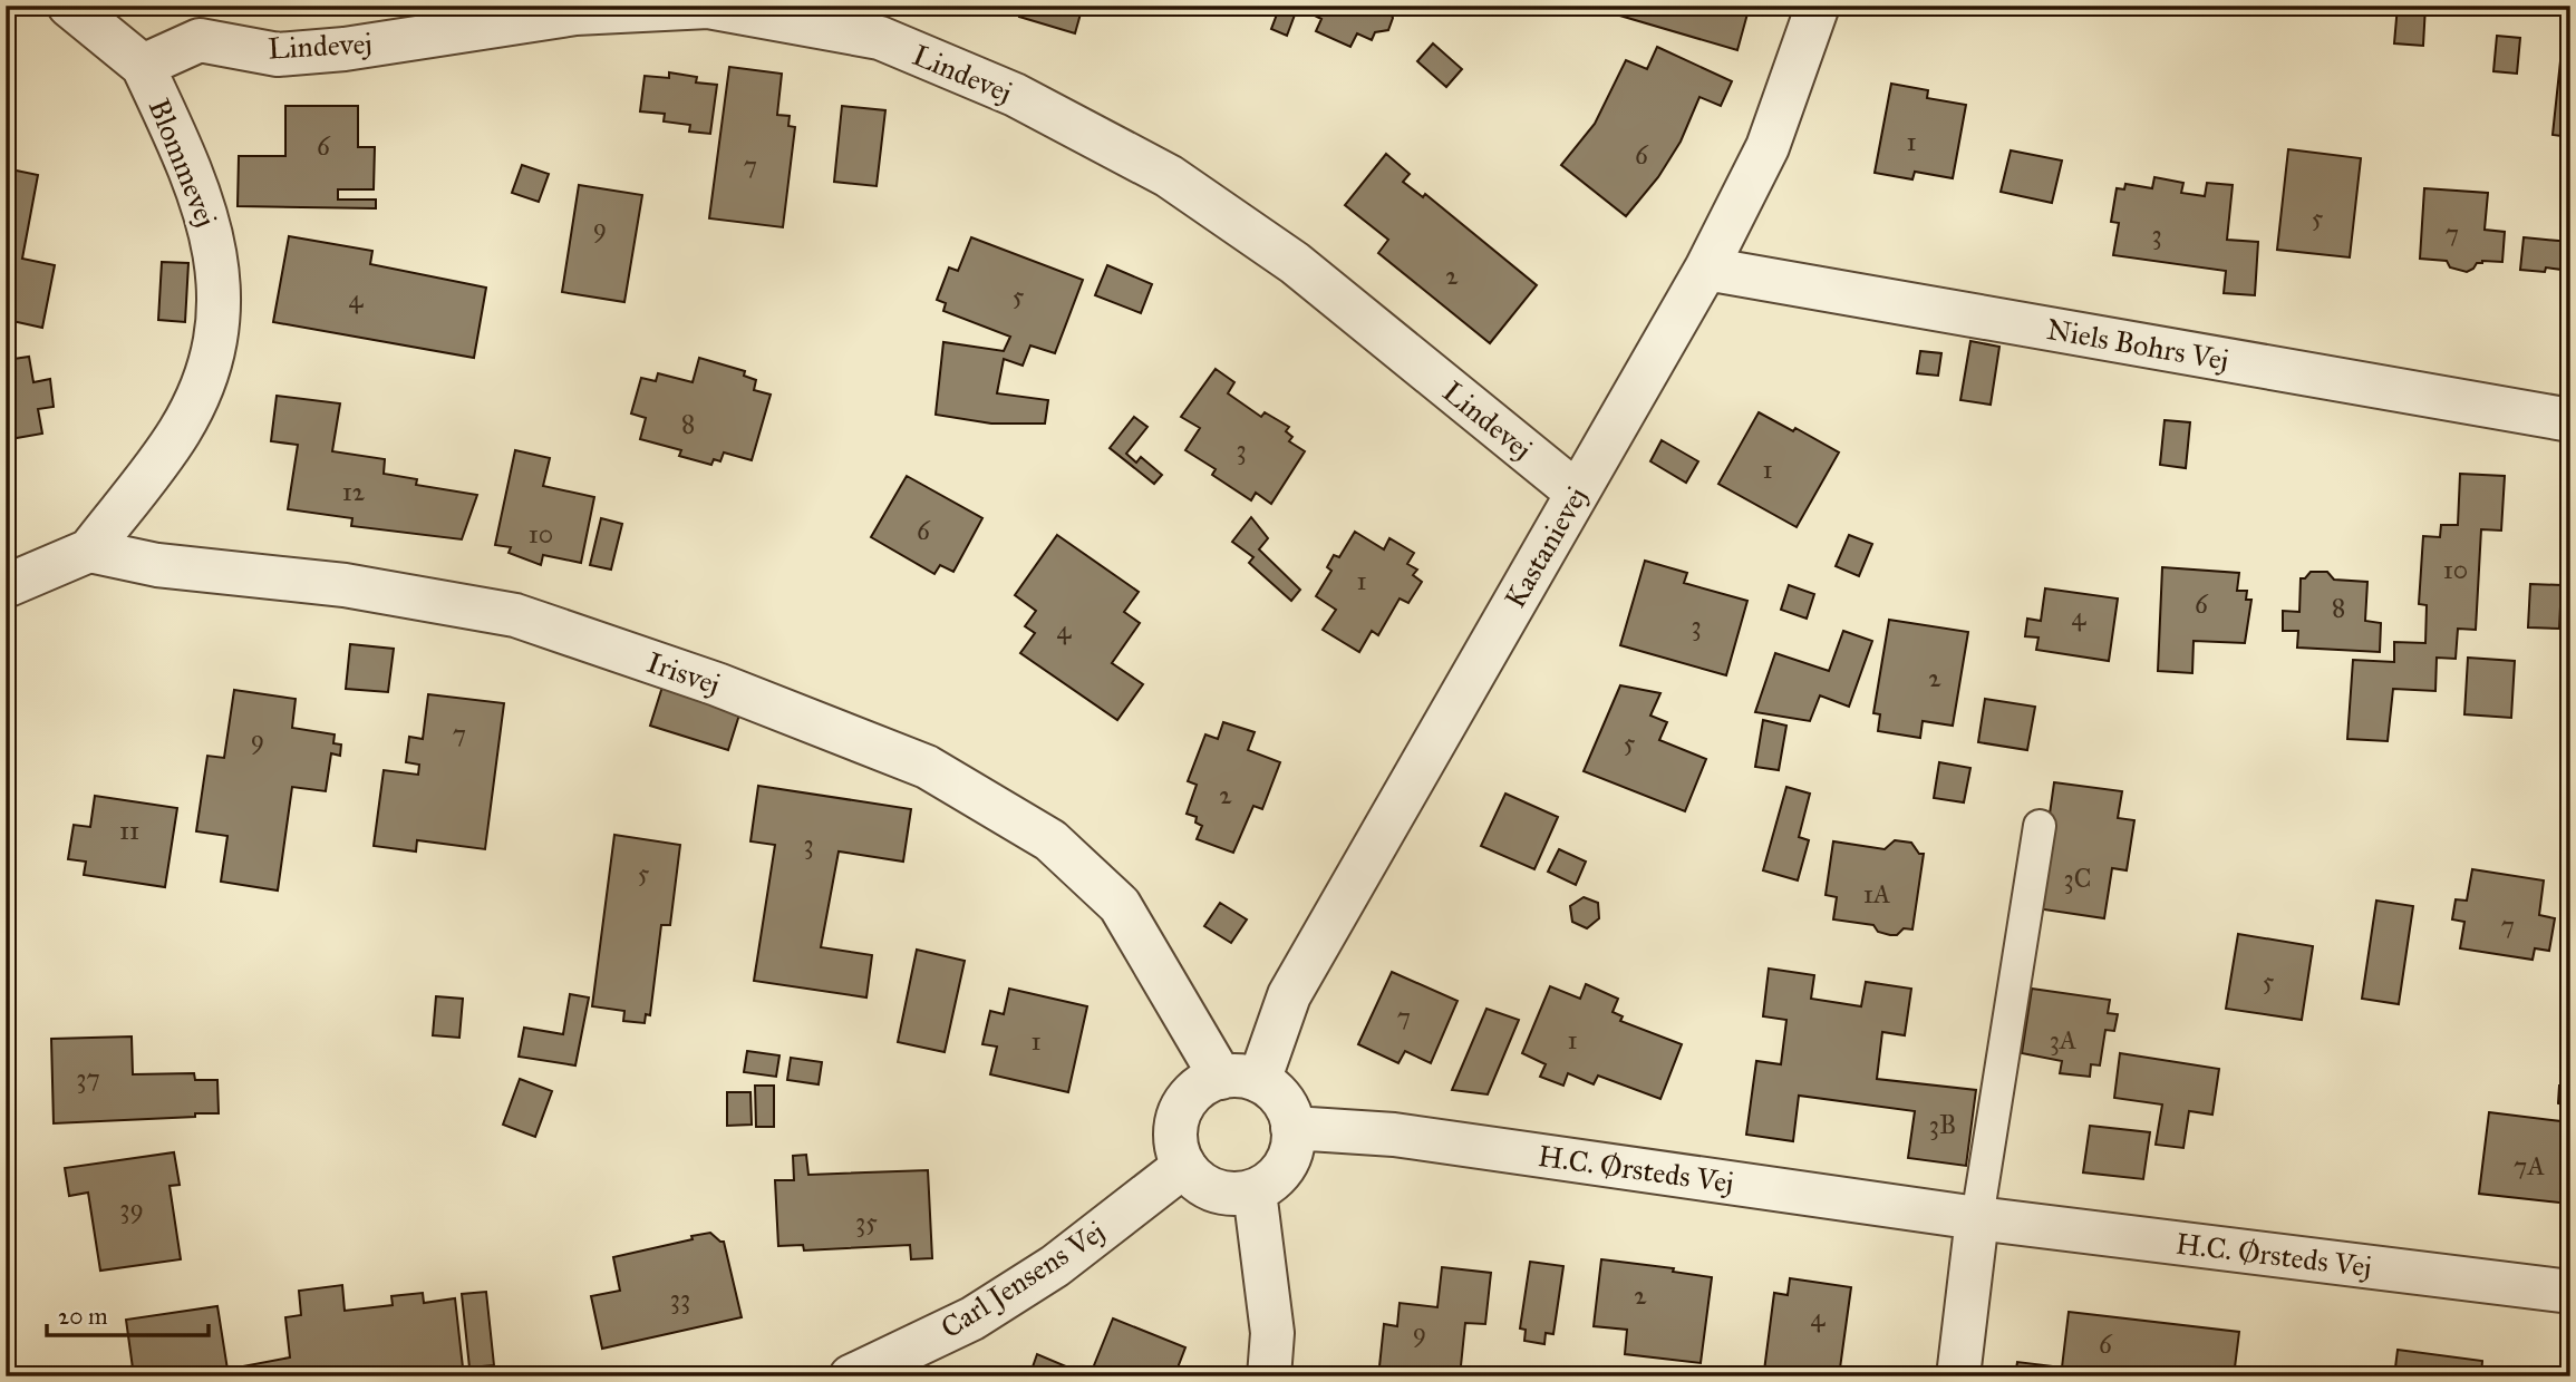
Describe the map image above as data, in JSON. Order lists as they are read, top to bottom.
{
  "streets": {
    "street": [
      "Lindevej",
      "Blommevej",
      "Niels Bohrs Vej",
      "Kastanievej",
      "Irisvej",
      "H.C. Ørsteds Vej",
      "Carl Jensens Vej"
    ]
  },
  "crossings": [
    ["Lindevej", "Blommevej"],
    ["Lindevej", "Kastanievej"],
    ["Blommevej", "Irisvej"],
    ["Niels Bohrs Vej", "Kastanievej"],
    ["Kastanievej", "Irisvej"],
    ["Kastanievej", "H.C. Ørsteds Vej"],
    ["Kastanievej", "Carl Jensens Vej"],
    ["Irisvej", "H.C. Ørsteds Vej"],
    ["Irisvej", "Carl Jensens Vej"],
    ["H.C. Ørsteds Vej", "Carl Jensens Vej"]
  ],
  "house_numbers": [
    "1",
    "6",
    "6",
    "7",
    "5",
    "9",
    "7",
    "3",
    "2",
    "5",
    "4",
    "8",
    "3",
    "1",
    "12",
    "6",
    "10",
    "10",
    "1",
    "6",
    "8",
    "4",
    "3",
    "4",
    "2",
    "7",
    "9",
    "5",
    "2",
    "11",
    "3",
    "5",
    "3C",
    "1A",
    "7",
    "5",
    "7",
    "1",
    "3A",
    "1",
    "37",
    "3B",
    "7A",
    "39",
    "35",
    "2",
    "33",
    "4",
    "9",
    "6"
  ],
  "scale_bar": "20 m"
}
